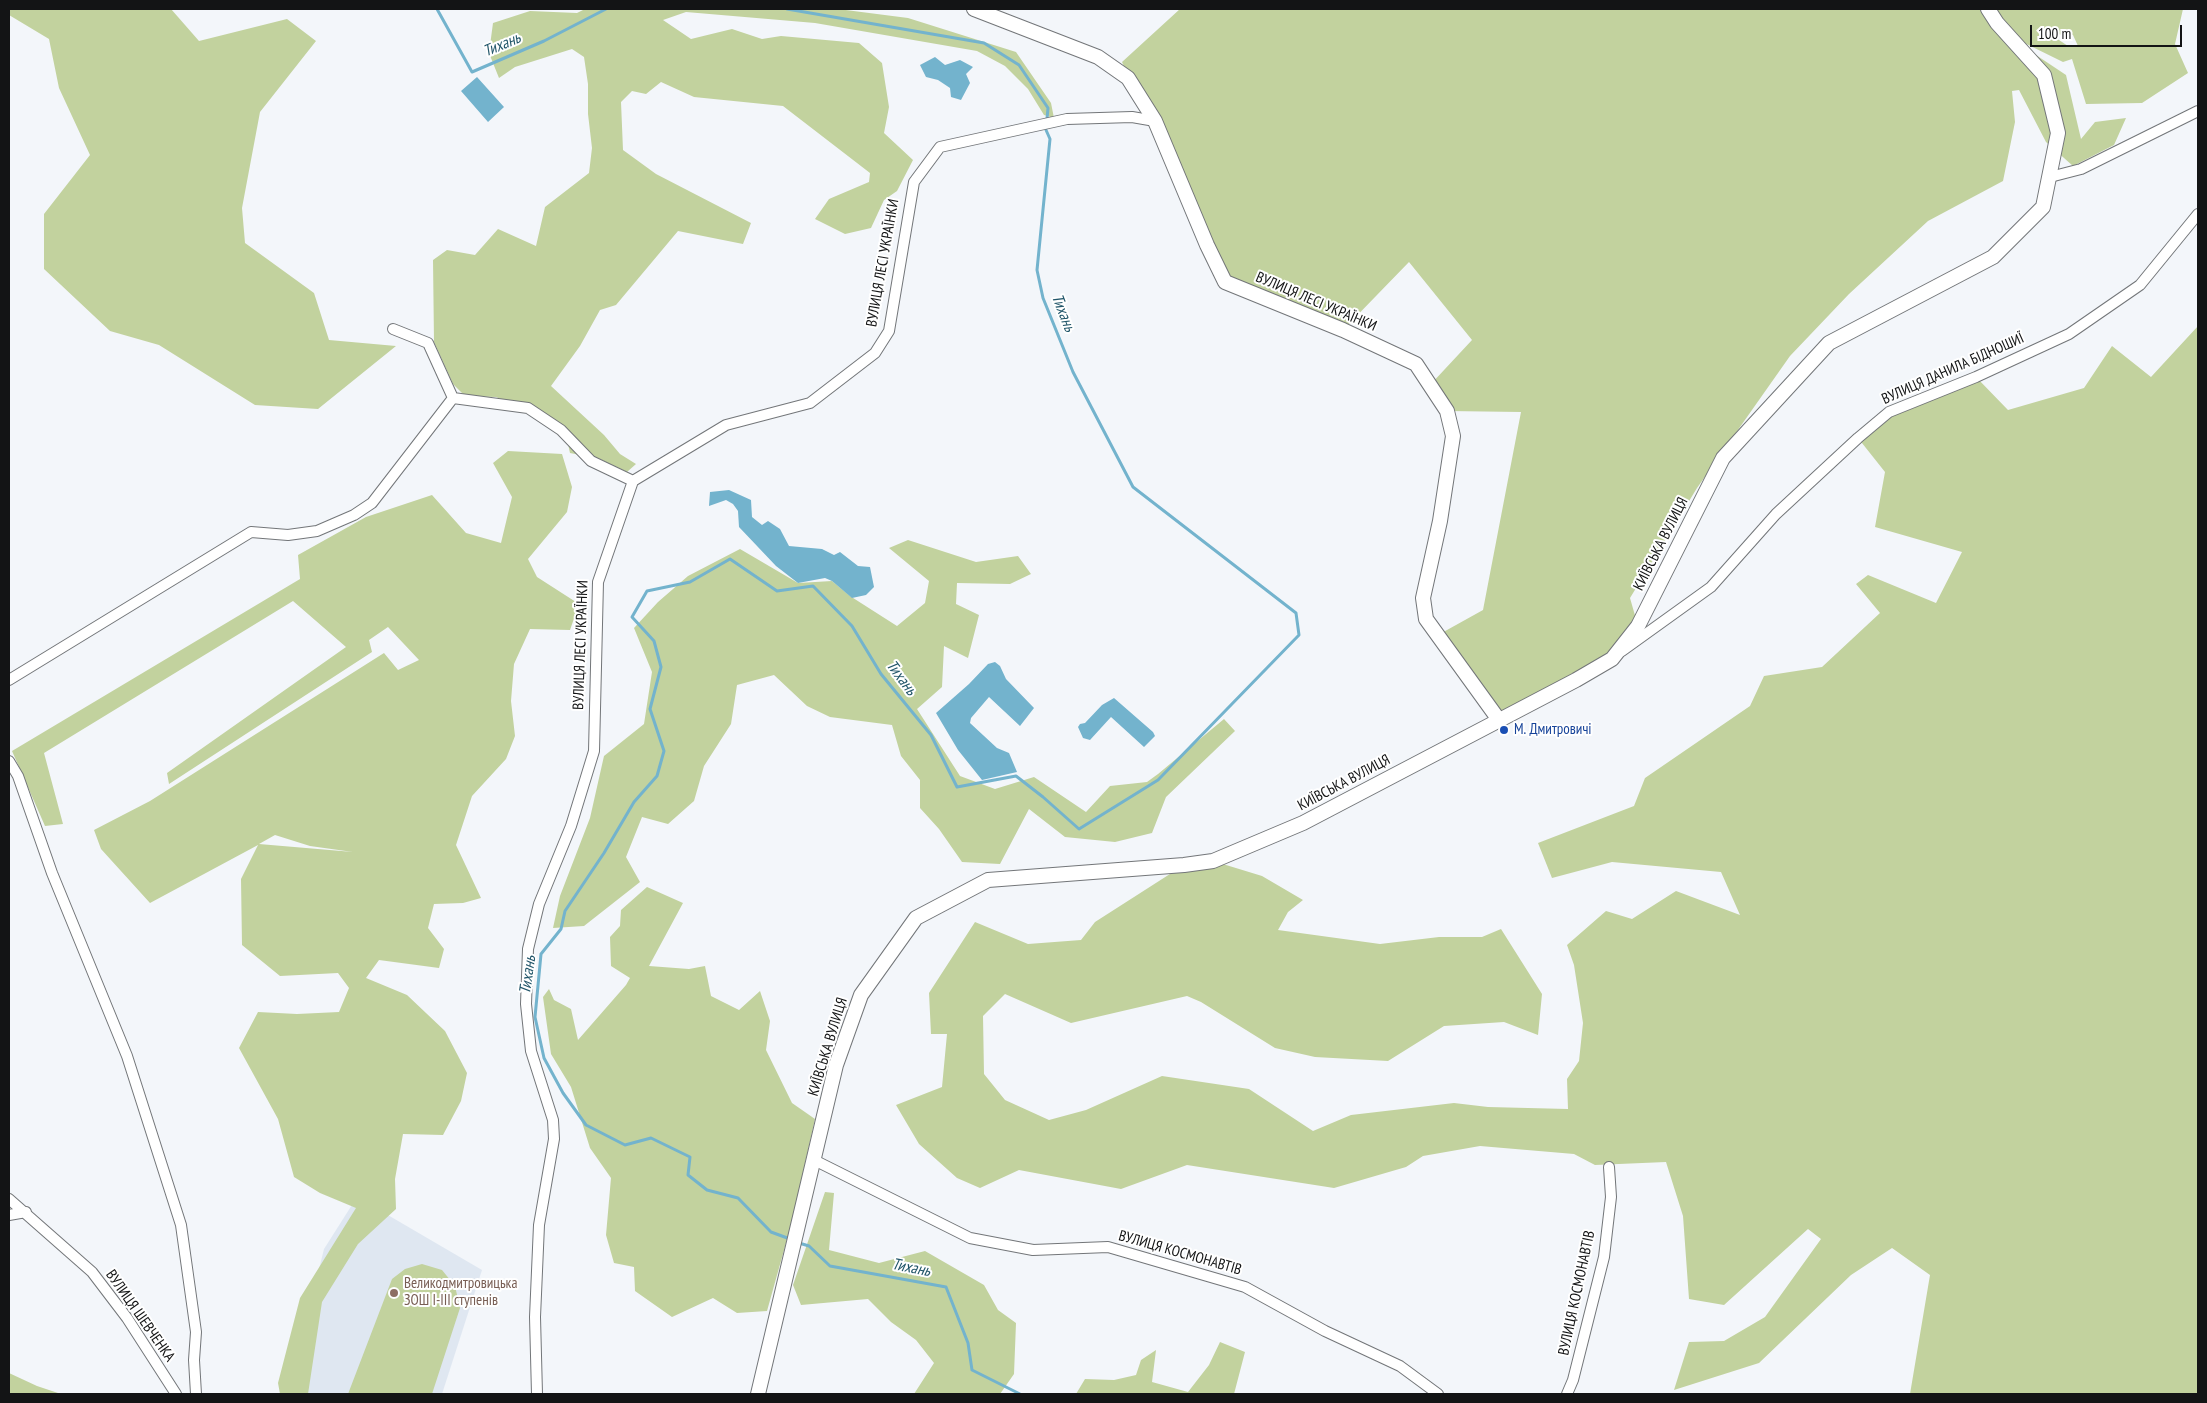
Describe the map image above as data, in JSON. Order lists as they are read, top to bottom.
{
  "streets": {
    "main road": ["ВУЛИЦЯ ЛЕСІ УКРАЇНКИ", "КИЇВСЬКА ВУЛИЦЯ"],
    "street": ["ВУЛИЦЯ ДАНИЛА БІДНОШИЇ", "ВУЛИЦЯ КОСМОНАВТІВ", "ВУЛИЦЯ ШЕВЧЕНКА"]
  },
  "crossings": [
    ["ВУЛИЦЯ ЛЕСІ УКРАЇНКИ", "КИЇВСЬКА ВУЛИЦЯ"],
    ["ВУЛИЦЯ ДАНИЛА БІДНОШИЇ", "КИЇВСЬКА ВУЛИЦЯ"],
    ["КИЇВСЬКА ВУЛИЦЯ", "ВУЛИЦЯ КОСМОНАВТІВ"]
  ],
  "water": ["Тихань"],
  "places": ["М. Дмитровичі", "Великодмитровицька ЗОШ І-ІІІ ступенів"],
  "scale_bar": "100 m"
}
